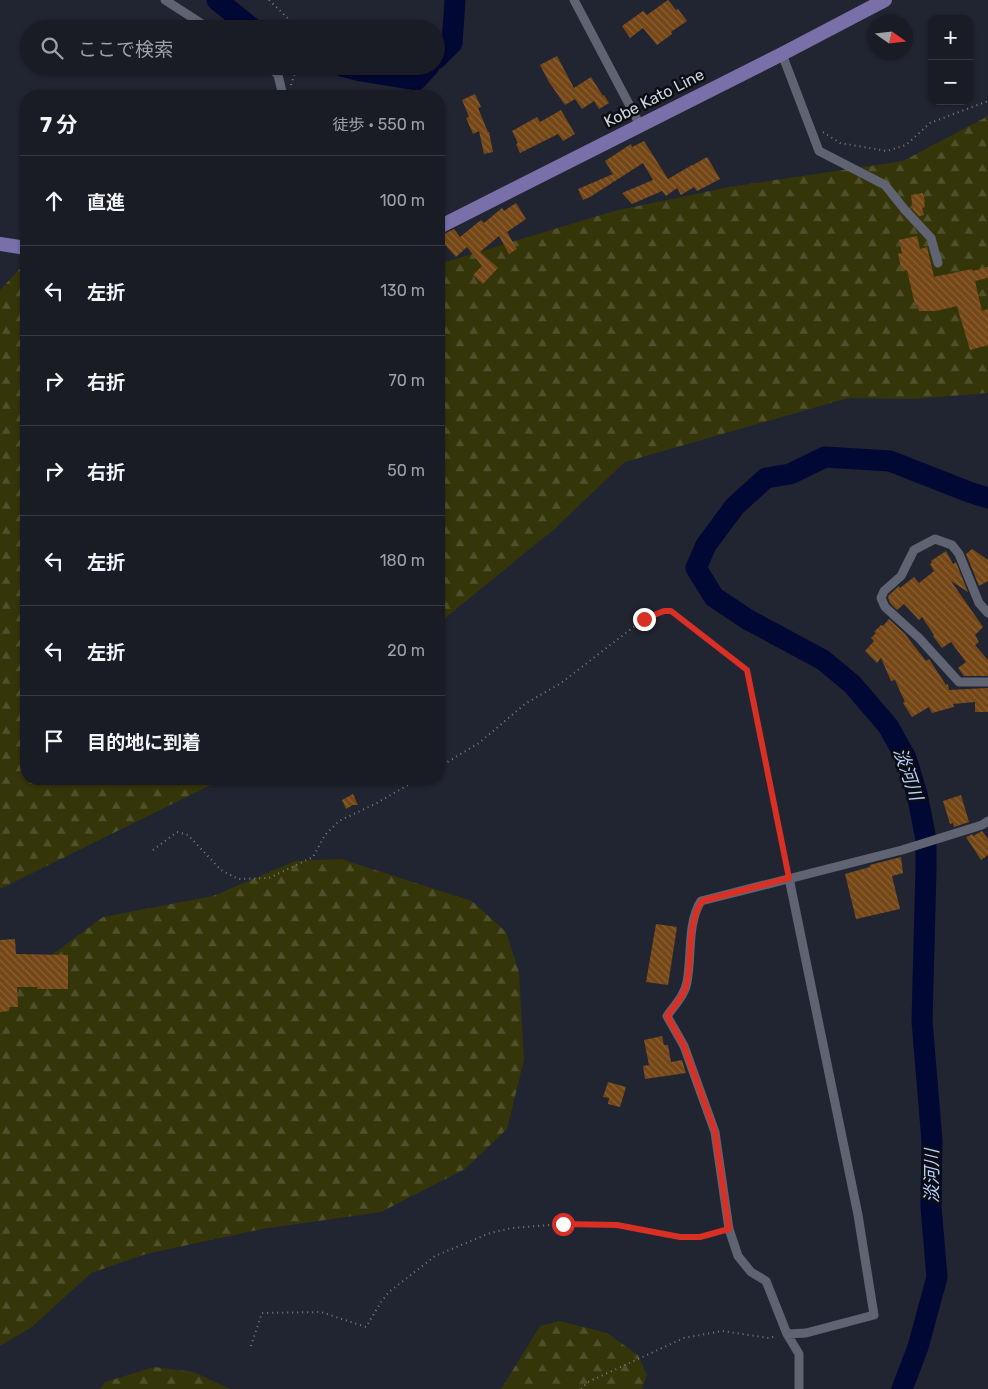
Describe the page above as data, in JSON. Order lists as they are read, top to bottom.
{
  "streets": {
    "main road": ["Kobe Kato Line"]
  },
  "water": ["淡河川"],
  "north": "right",
  "page": {
    "map_buttons": ["+", "−"],
    "search": "ここで検索",
    "heading": ["7 分", "徒歩 · 550 m"],
    "list": [
      ["直進", "100 m"],
      ["左折", "130 m"],
      ["右折", "70 m"],
      ["右折", "50 m"],
      ["左折", "180 m"],
      ["左折", "20 m"],
      "目的地に到着"
    ]
  }
}
